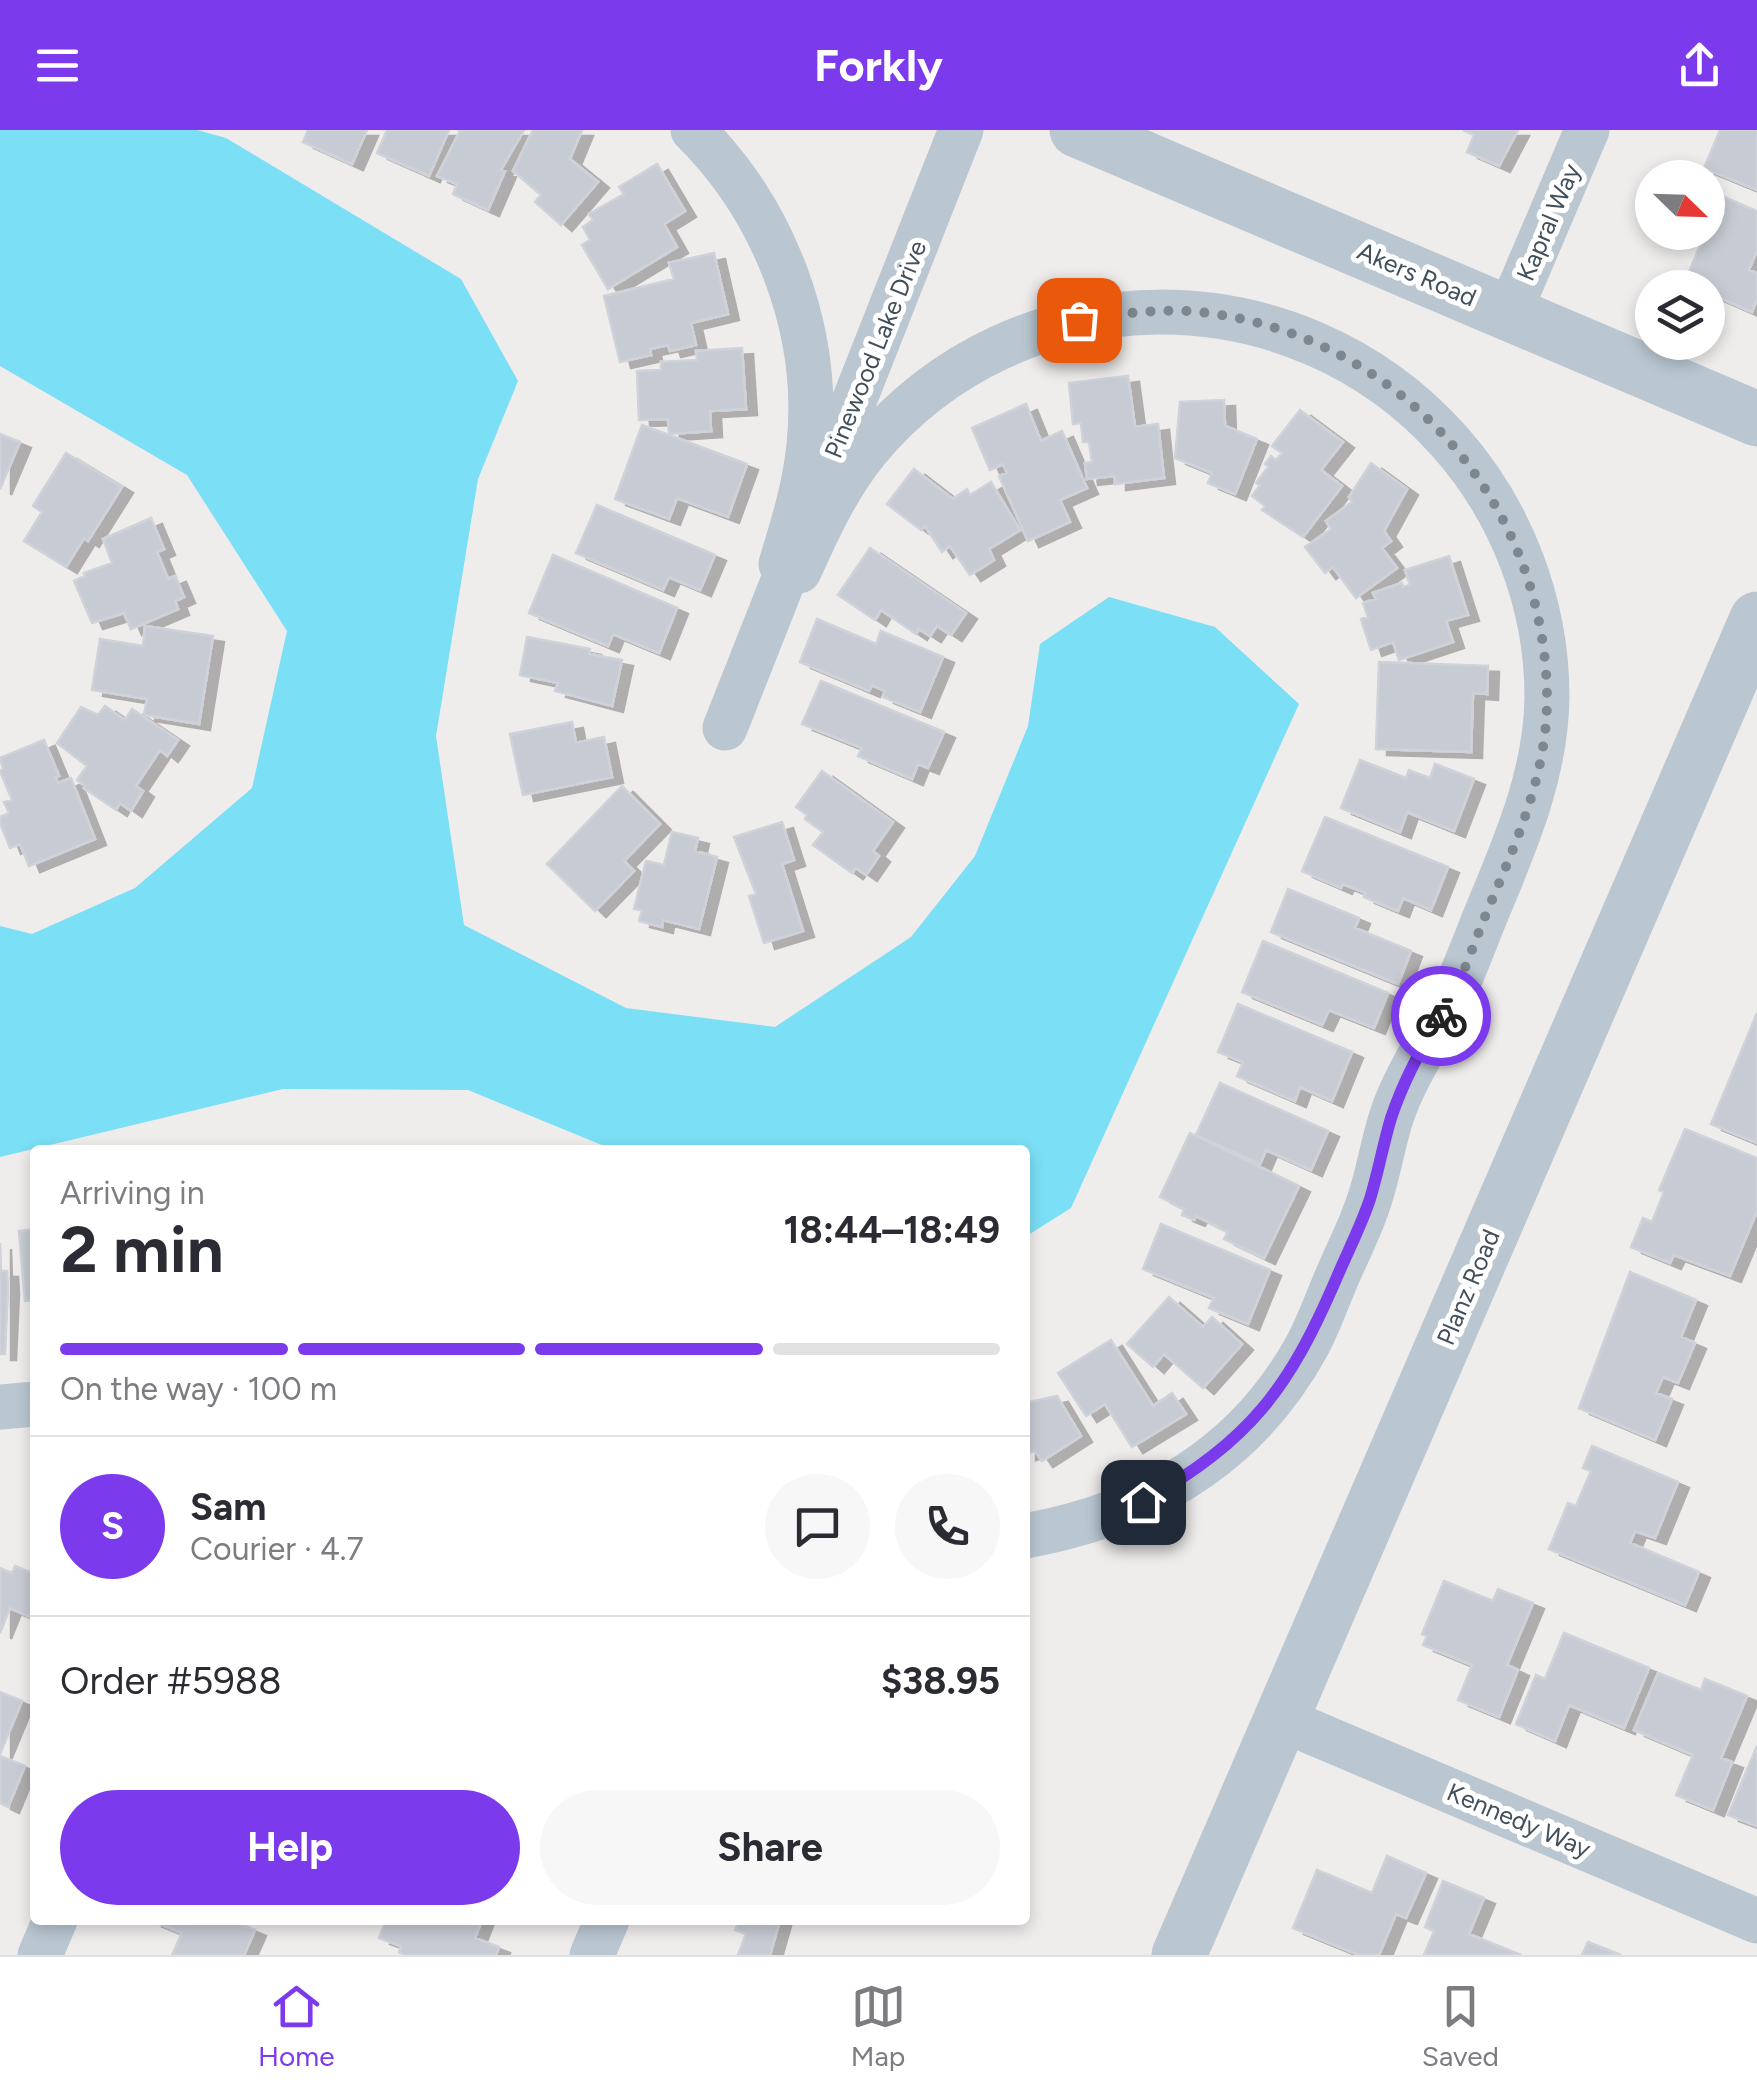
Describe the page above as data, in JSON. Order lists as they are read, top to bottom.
{
  "streets": {
    "street": [
      "Kapral Way",
      "Akers Road",
      "Pinewood Lake Drive",
      "Planz Road",
      "Kennedy Way"
    ]
  },
  "crossings": [
    ["Kapral Way", "Akers Road"],
    ["Planz Road", "Kennedy Way"]
  ],
  "north": "bottom right",
  "page": {
    "header": "Forkly",
    "heading": ["2 min", "Arriving in", "18:44–18:49"],
    "panel": [
      "Sam",
      "Courier · 4.7",
      "Order #5988",
      "$38.95"
    ],
    "bar": "On the way · 100 m",
    "round": "S",
    "buttons": ["Help", "Share"],
    "tabs": ["Home", "Map", "Saved"]
  }
}
